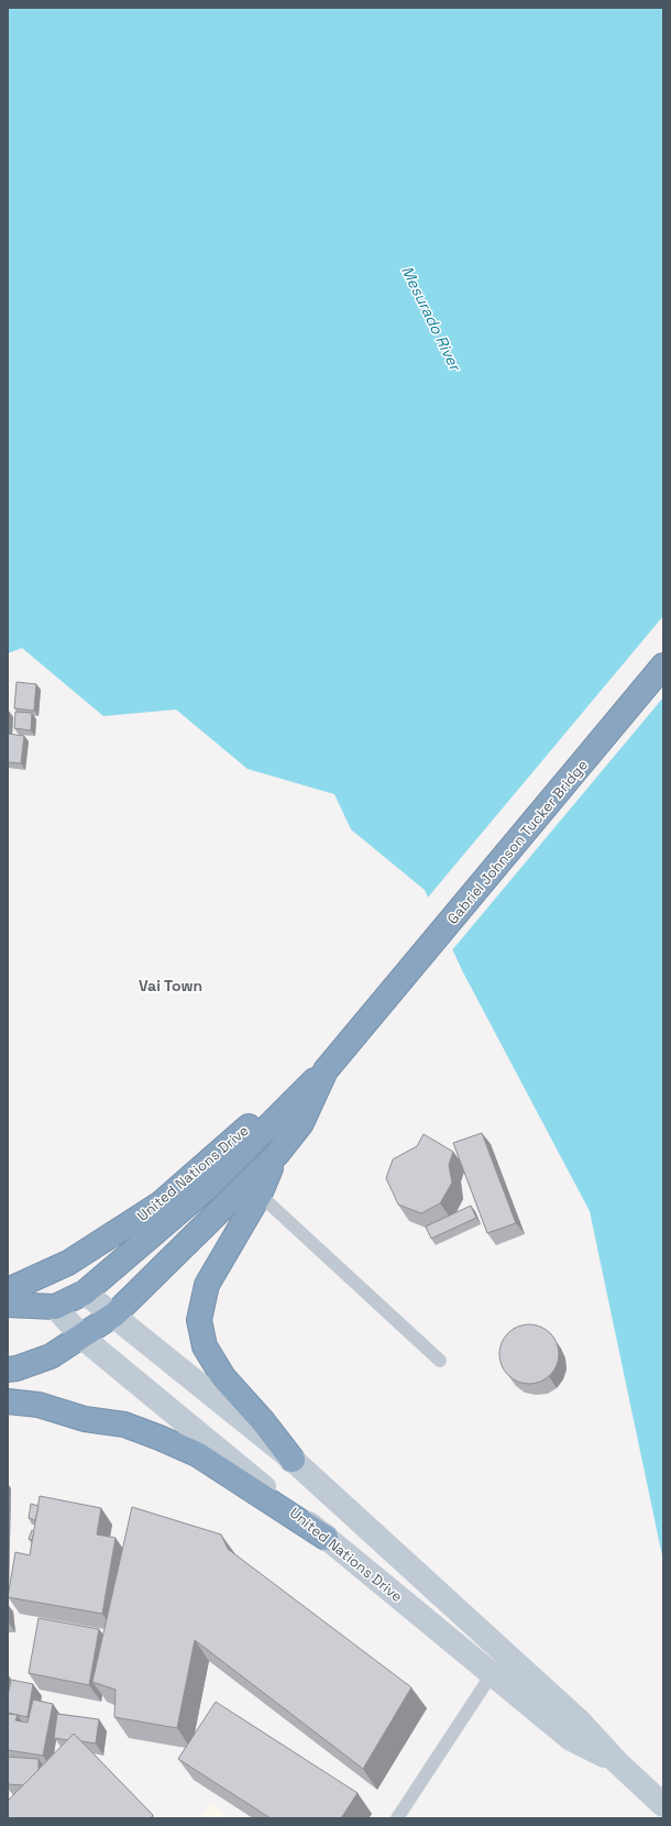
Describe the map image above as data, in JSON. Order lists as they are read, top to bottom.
{
  "streets": {
    "highway": ["Gabriel Johnson Tucker Bridge", "United Nations Drive"]
  },
  "crossings": [
    ["Gabriel Johnson Tucker Bridge", "United Nations Drive"]
  ],
  "districts": ["Vai Town"],
  "water": ["Mesurado River"]
}
